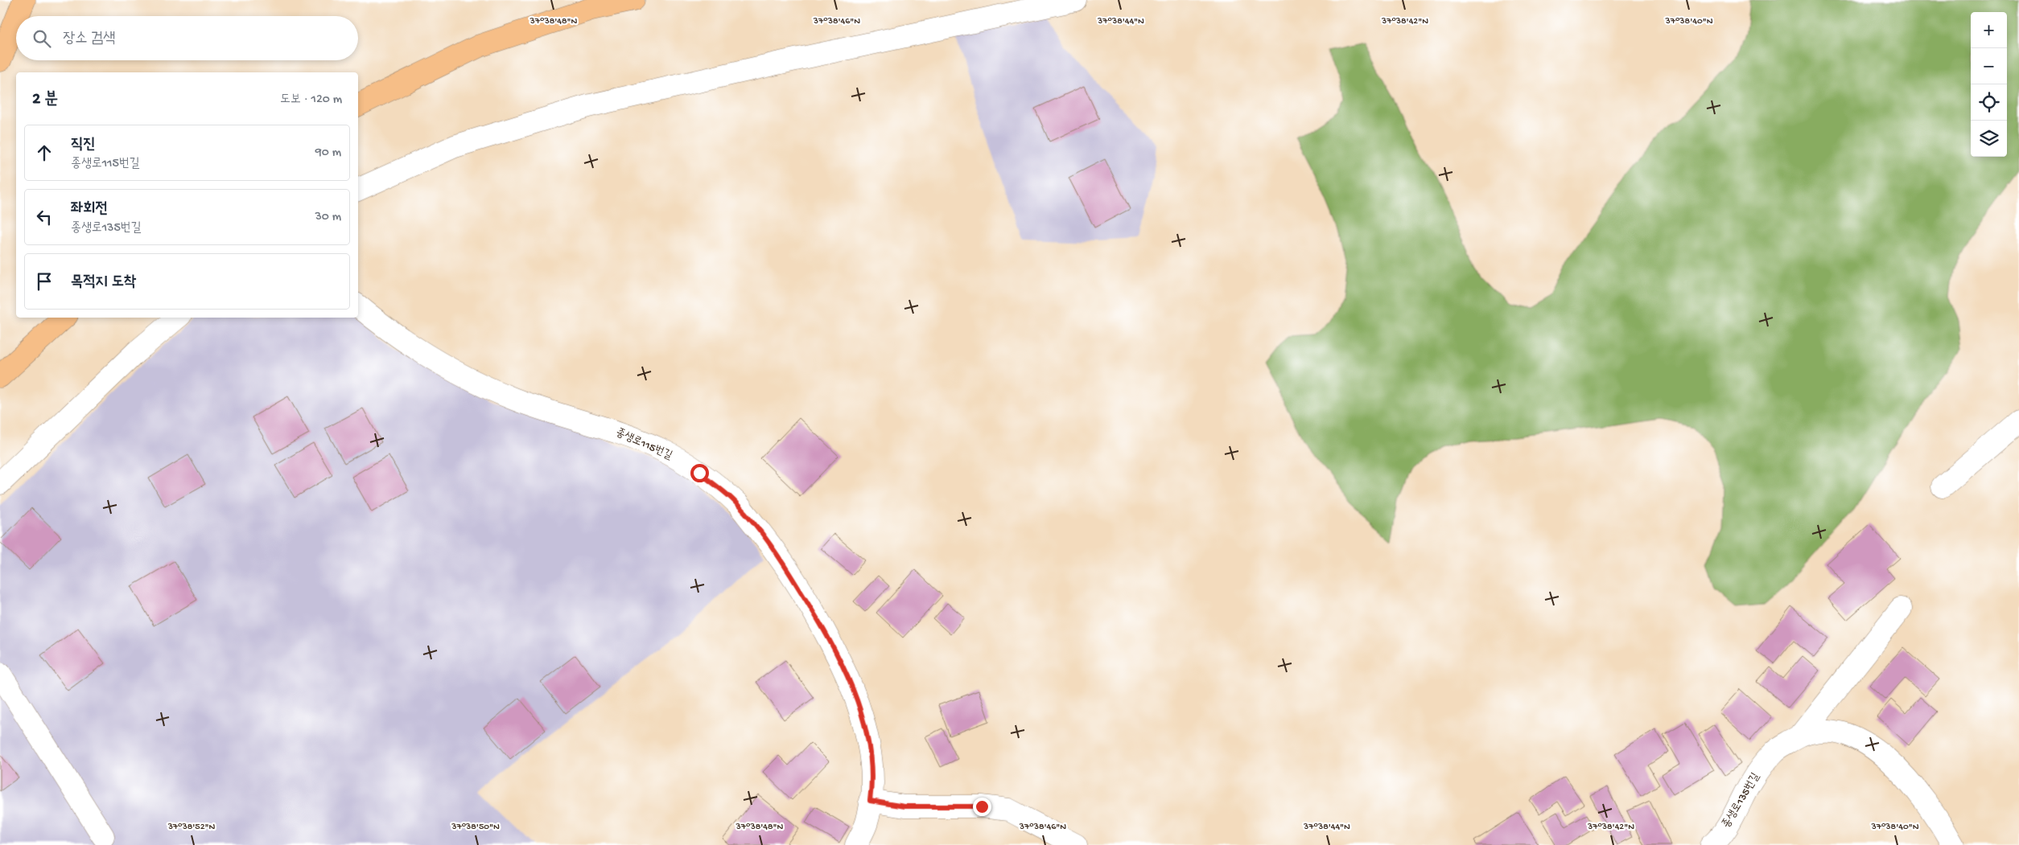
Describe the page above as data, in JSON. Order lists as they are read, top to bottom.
{
  "streets": {
    "lane": ["종생로115번길", "종생로135번길"]
  },
  "page": {
    "map_buttons": ["+", "−"],
    "search": "장소 검색",
    "heading": ["2 분", "도보 · 120 m"],
    "list": [
      ["직진", "종생로115번길", "90 m"],
      ["좌회전", "종생로135번길", "30 m"],
      "목적지 도착"
    ]
  },
  "coordinates": [
    "37°38'48\"N",
    "37°38'46\"N",
    "37°38'44\"N",
    "37°38'42\"N",
    "37°38'40\"N",
    "37°38'52\"N",
    "37°38'50\"N"
  ]
}
